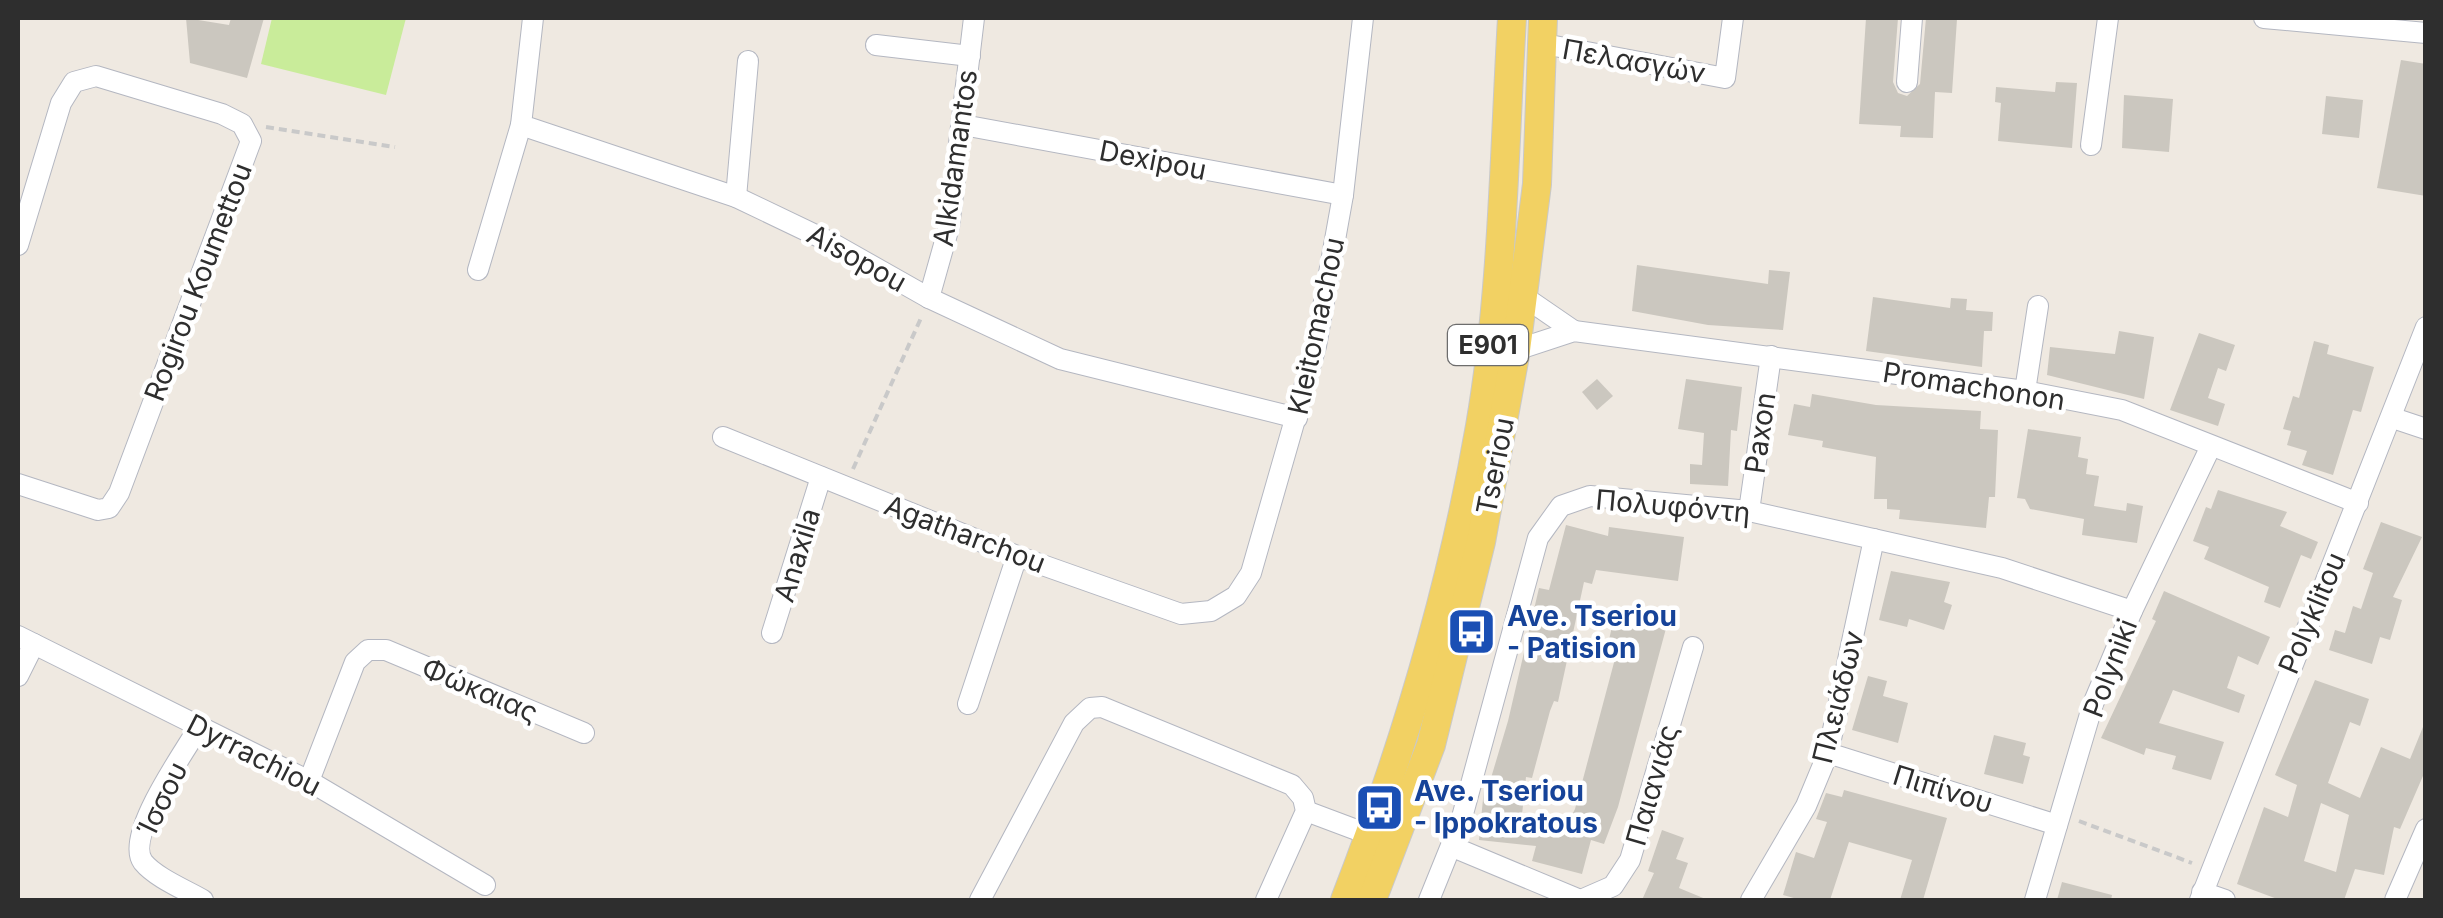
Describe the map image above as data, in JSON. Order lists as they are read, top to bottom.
{
  "streets": {
    "main road": ["E901", "Tseriou"],
    "street": [
      "Πελασγών",
      "Alkidamantos",
      "Dexipou",
      "Aisopou",
      "Rogirou Koumettou",
      "Kleitomachou",
      "Promachonon",
      "Paxon",
      "Πολυφόντη",
      "Agatharchou",
      "Anaxila",
      "Polyklitou",
      "Polyniki",
      "Φώκαιας",
      "Πλειάδων",
      "Dyrrachiou",
      "Παιανιάς",
      "Πιπίνου",
      "Ίσσου"
    ]
  },
  "crossings": [
    ["Πελασγών", "Tseriou"],
    ["Alkidamantos", "Dexipou"],
    ["Alkidamantos", "Aisopou"],
    ["Dexipou", "Kleitomachou"],
    ["Aisopou", "Kleitomachou"],
    ["Kleitomachou", "Agatharchou"],
    ["Promachonon", "Paxon"],
    ["Promachonon", "Tseriou"],
    ["Promachonon", "Polyklitou"],
    ["Promachonon", "Polyniki"],
    ["Paxon", "Πολυφόντη"],
    ["Πολυφόντη", "Polyniki"],
    ["Πολυφόντη", "Πλειάδων"],
    ["Πολυφόντη", "Παιανιάς"],
    ["Agatharchou", "Anaxila"],
    ["Polyniki", "Πιπίνου"],
    ["Φώκαιας", "Dyrrachiou"],
    ["Πλειάδων", "Πιπίνου"],
    ["Dyrrachiou", "Ίσσου"]
  ],
  "places": {
    "bus stop": ["Ave. Tseriou - Patision", "Ave. Tseriou - Ippokratous"]
  }
}
